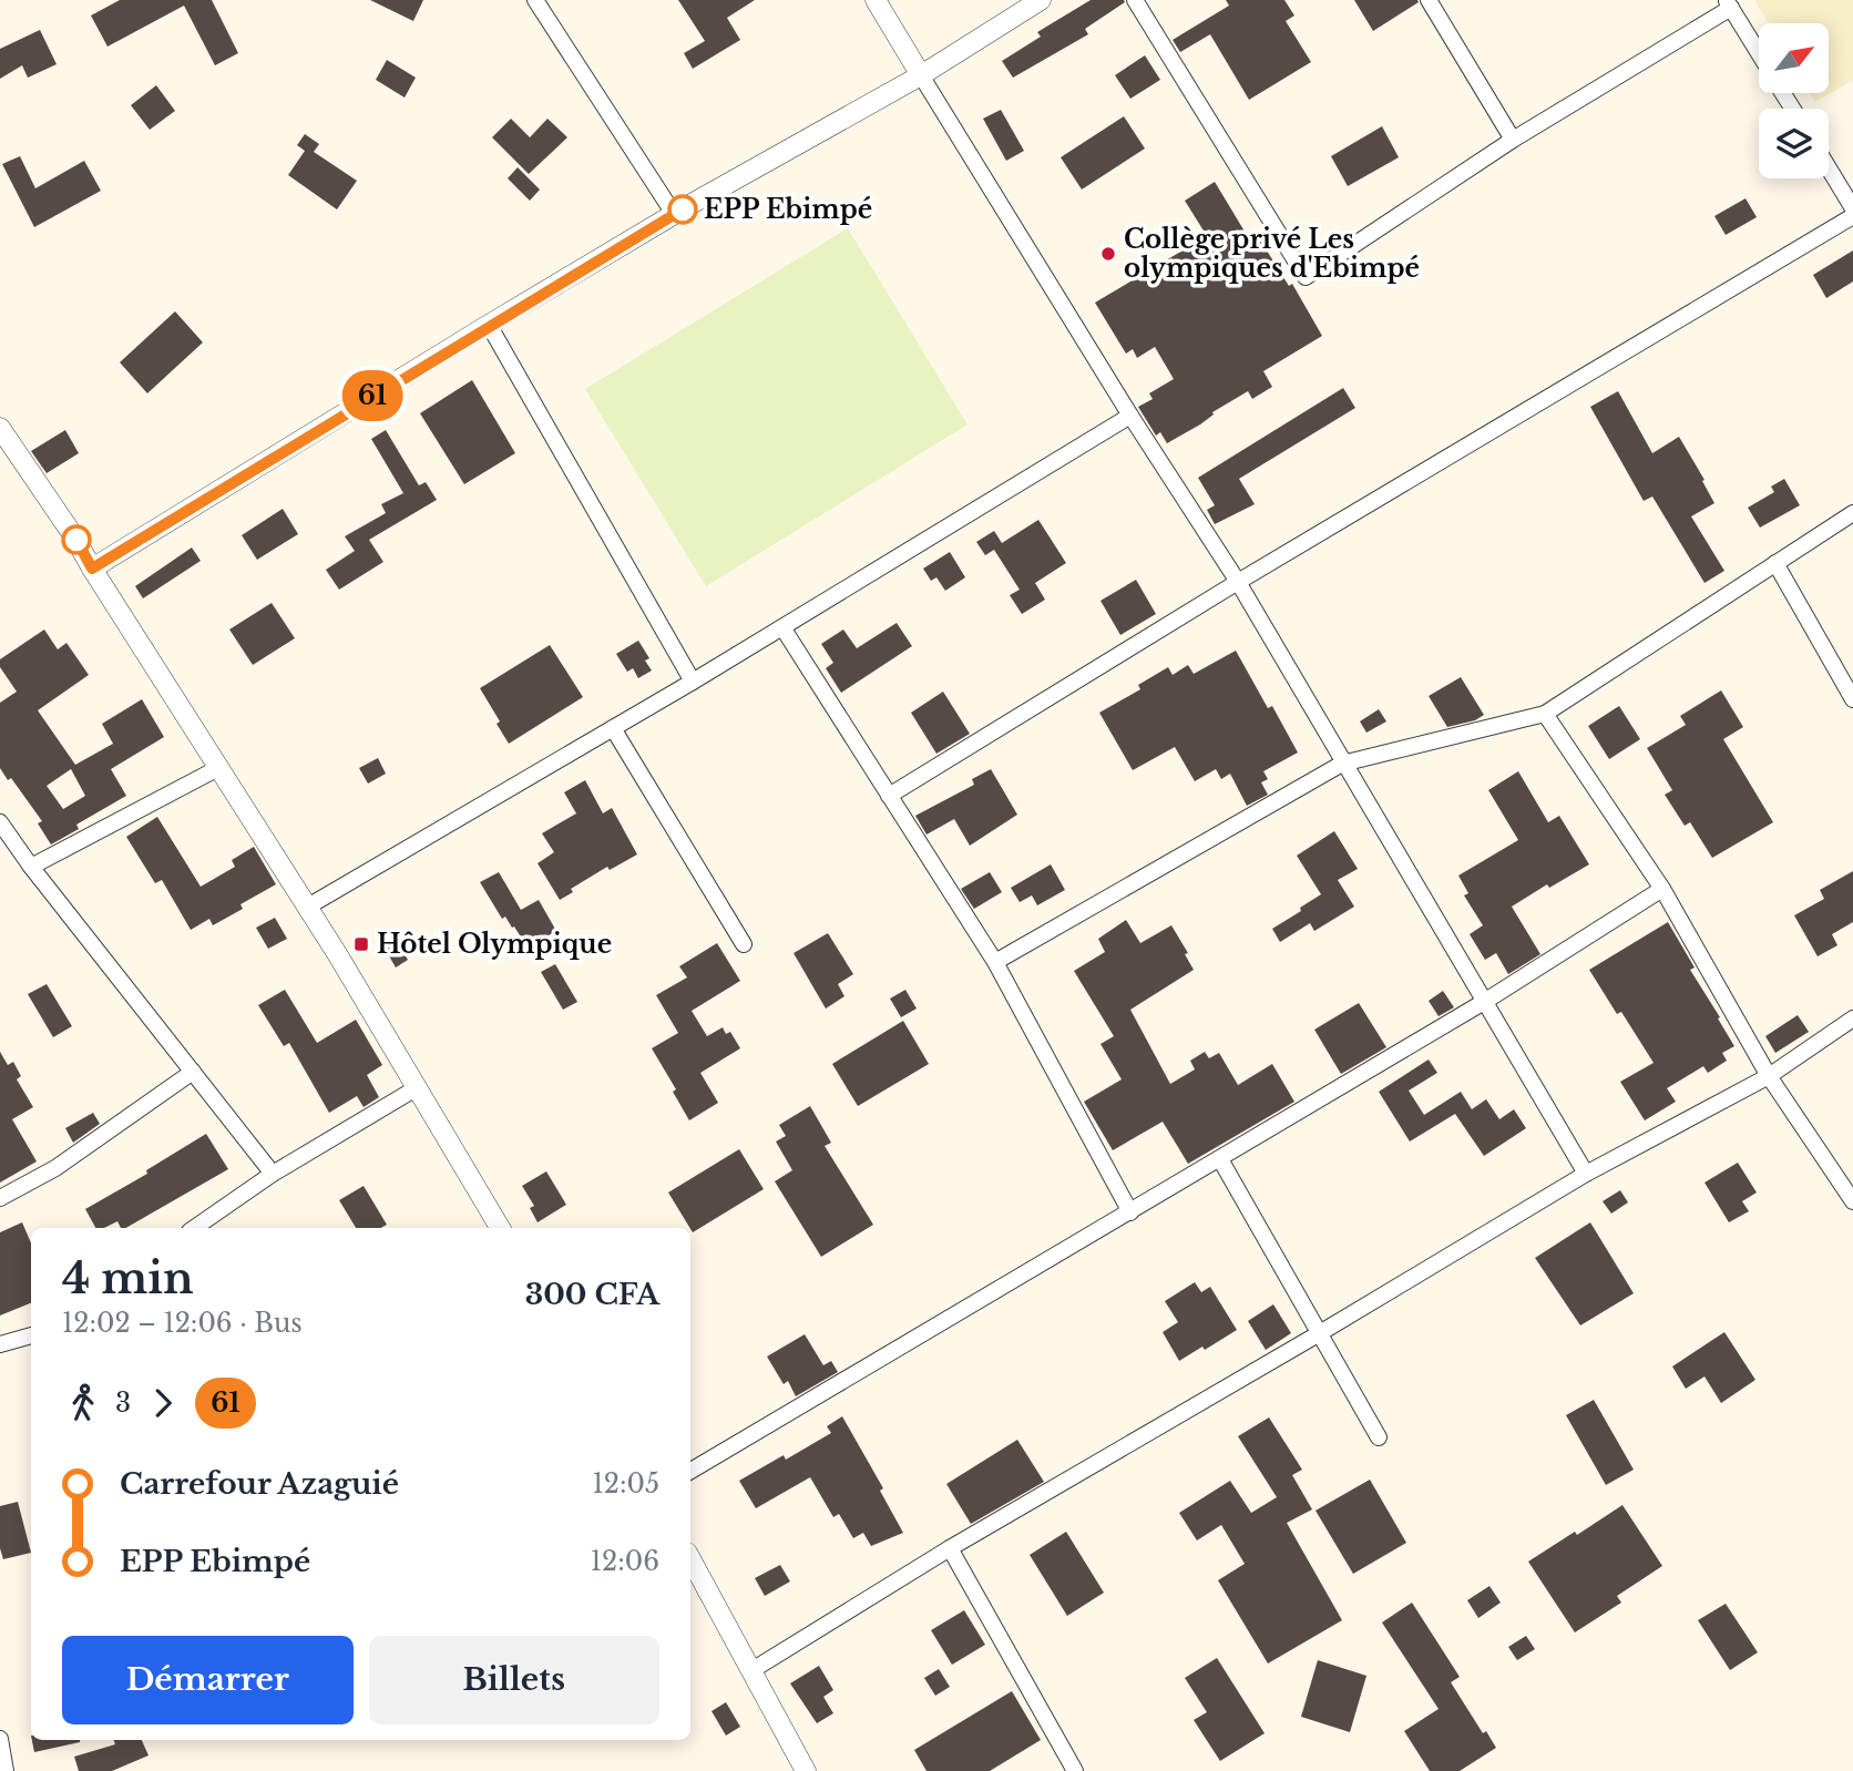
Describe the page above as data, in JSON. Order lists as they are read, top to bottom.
{
  "places": {
    "other": ["EPP Ebimpé", "Collège privé Les olympiques d'Ebimpé"],
    "transit": ["Hôtel Olympique"]
  },
  "lines": ["bus line 61"],
  "north": "top right",
  "page": {
    "on_map": "61",
    "heading": ["4 min", "12:02 – 12:06 · Bus", "300 CFA"],
    "legs": ["3", "61"],
    "list": [
      {
        "name": "Carrefour Azaguié",
        "value": "12:05"
      },
      {
        "name": "EPP Ebimpé",
        "value": "12:06"
      }
    ],
    "buttons": ["Démarrer", "Billets"]
  }
}
